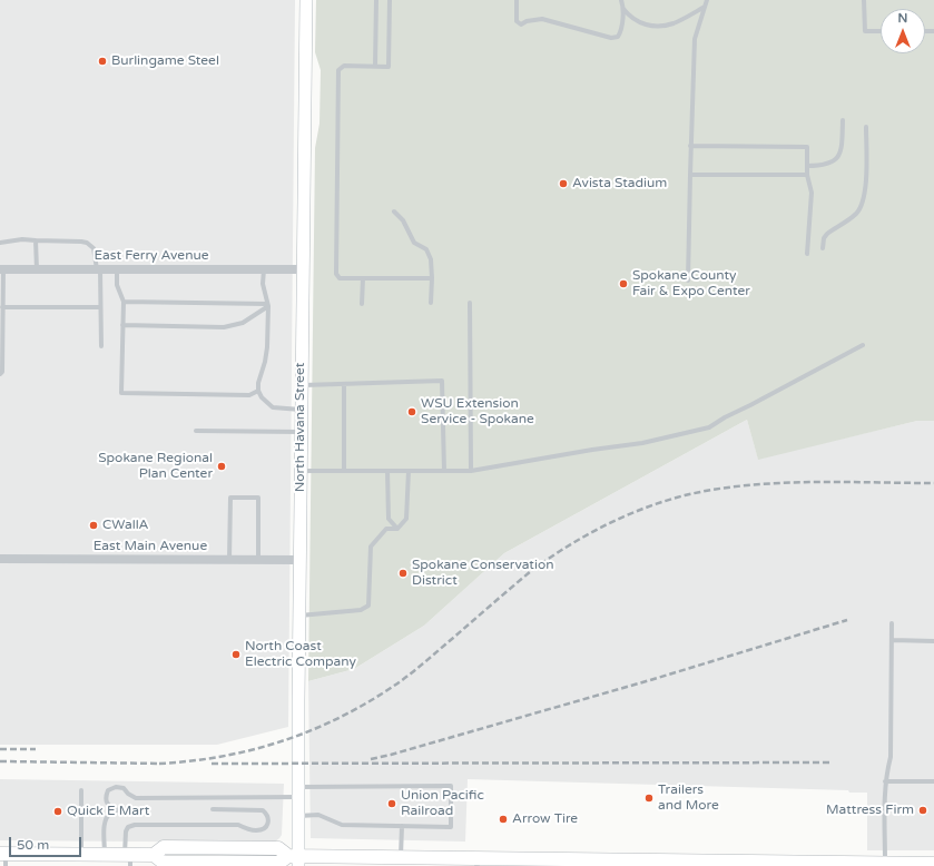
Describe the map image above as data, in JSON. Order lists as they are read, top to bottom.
{
  "streets": {
    "street": ["East Ferry Avenue", "North Havana Street", "East Main Avenue"]
  },
  "crossings": [
    ["East Ferry Avenue", "North Havana Street"],
    ["North Havana Street", "East Main Avenue"]
  ],
  "places": [
    "Burlingame Steel",
    "Avista Stadium",
    "Spokane County Fair & Expo Center",
    "WSU Extension Service - Spokane",
    "Spokane Regional Plan Center",
    "CWallA",
    "Spokane Conservation District",
    "North Coast Electric Company",
    "Trailers and More",
    "Union Pacific Railroad",
    "Mattress Firm",
    "Quick E Mart",
    "Arrow Tire"
  ],
  "scale_bar": "50 m",
  "north": "top"
}
